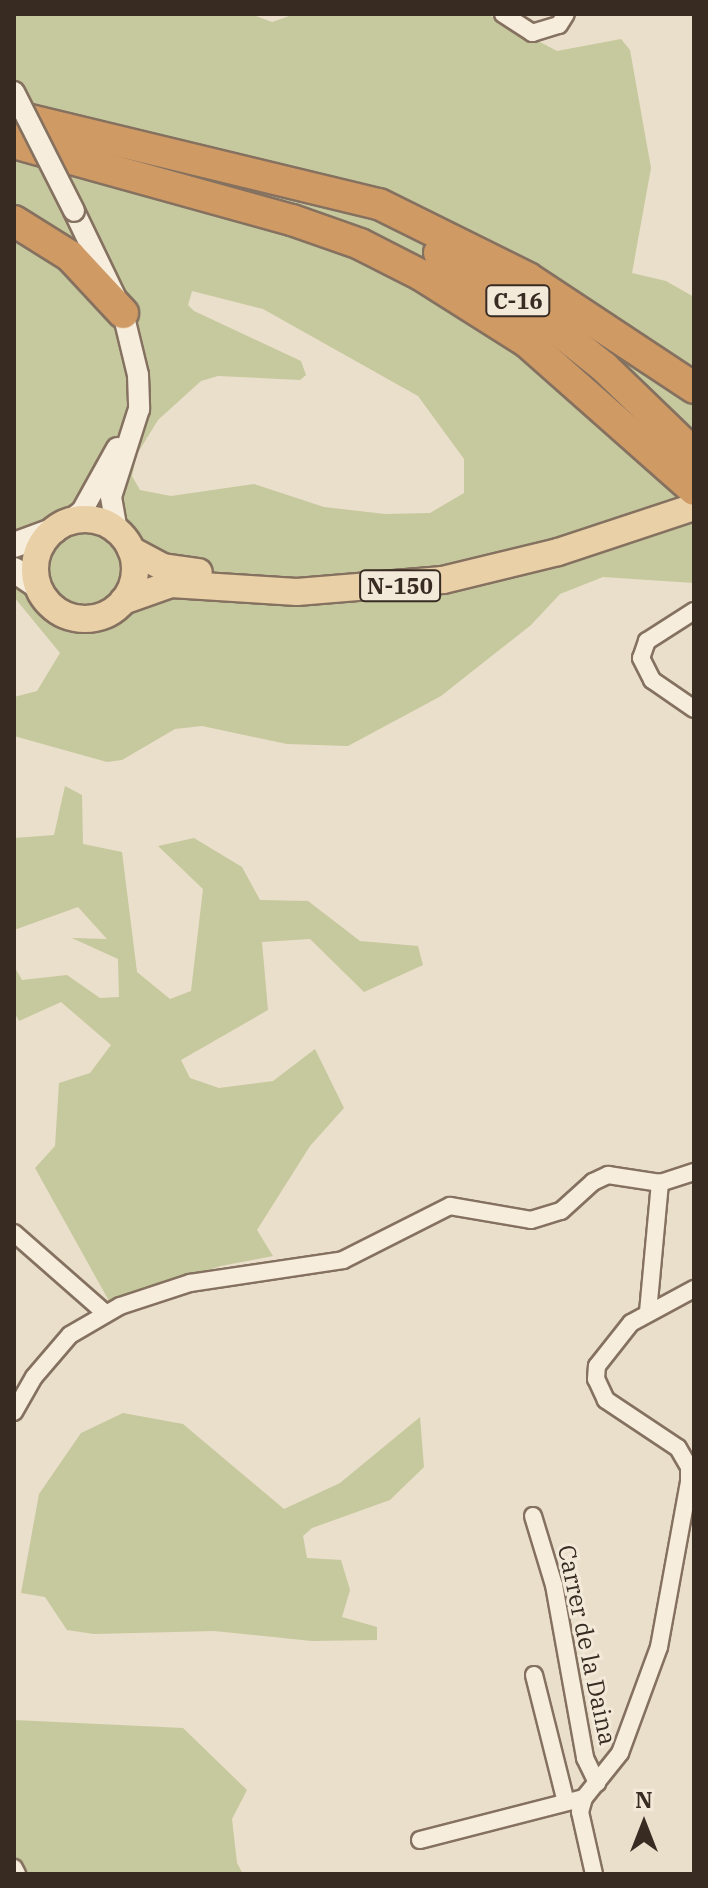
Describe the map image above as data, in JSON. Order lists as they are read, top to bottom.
{
  "streets": {
    "highway": ["C-16"],
    "main road": ["N-150"],
    "street": ["Carrer de la Daina"]
  },
  "crossings": [
    ["C-16", "N-150"]
  ],
  "north": "top"
}
